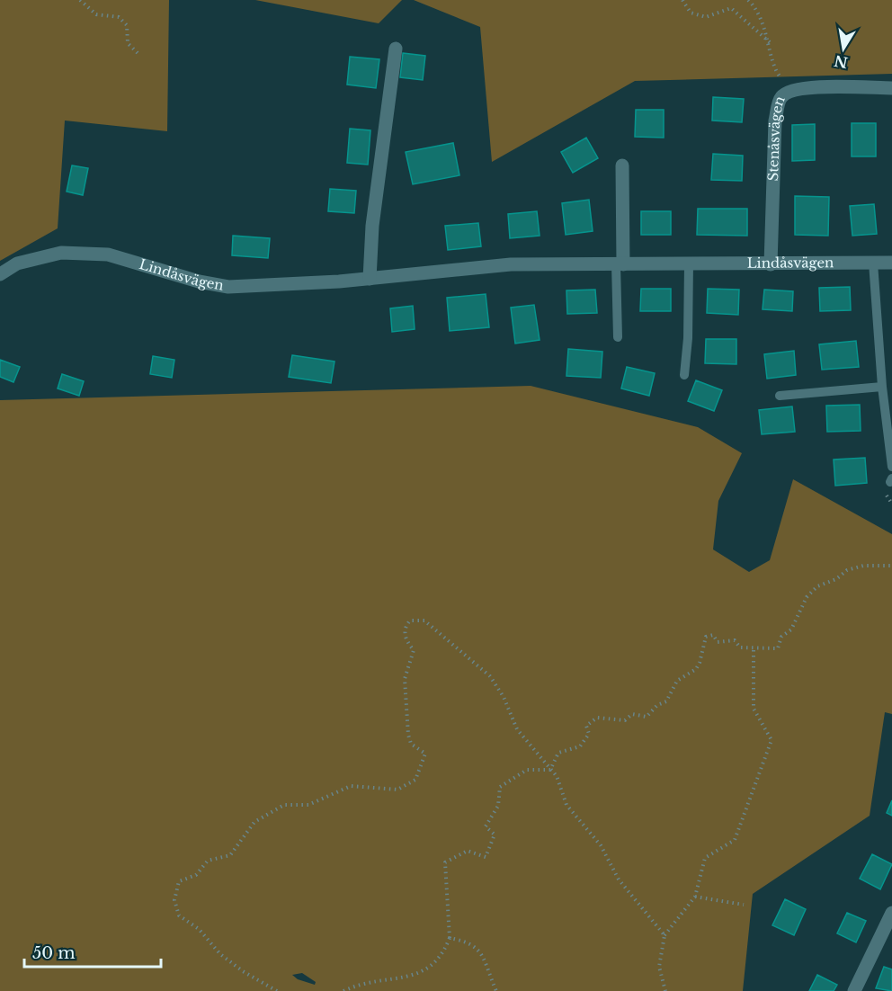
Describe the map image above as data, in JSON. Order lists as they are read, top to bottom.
{
  "streets": {
    "street": ["Stenåsvägen", "Lindåsvägen"]
  },
  "crossings": [
    ["Stenåsvägen", "Lindåsvägen"]
  ],
  "scale_bar": "50 m",
  "north": "bottom"
}
